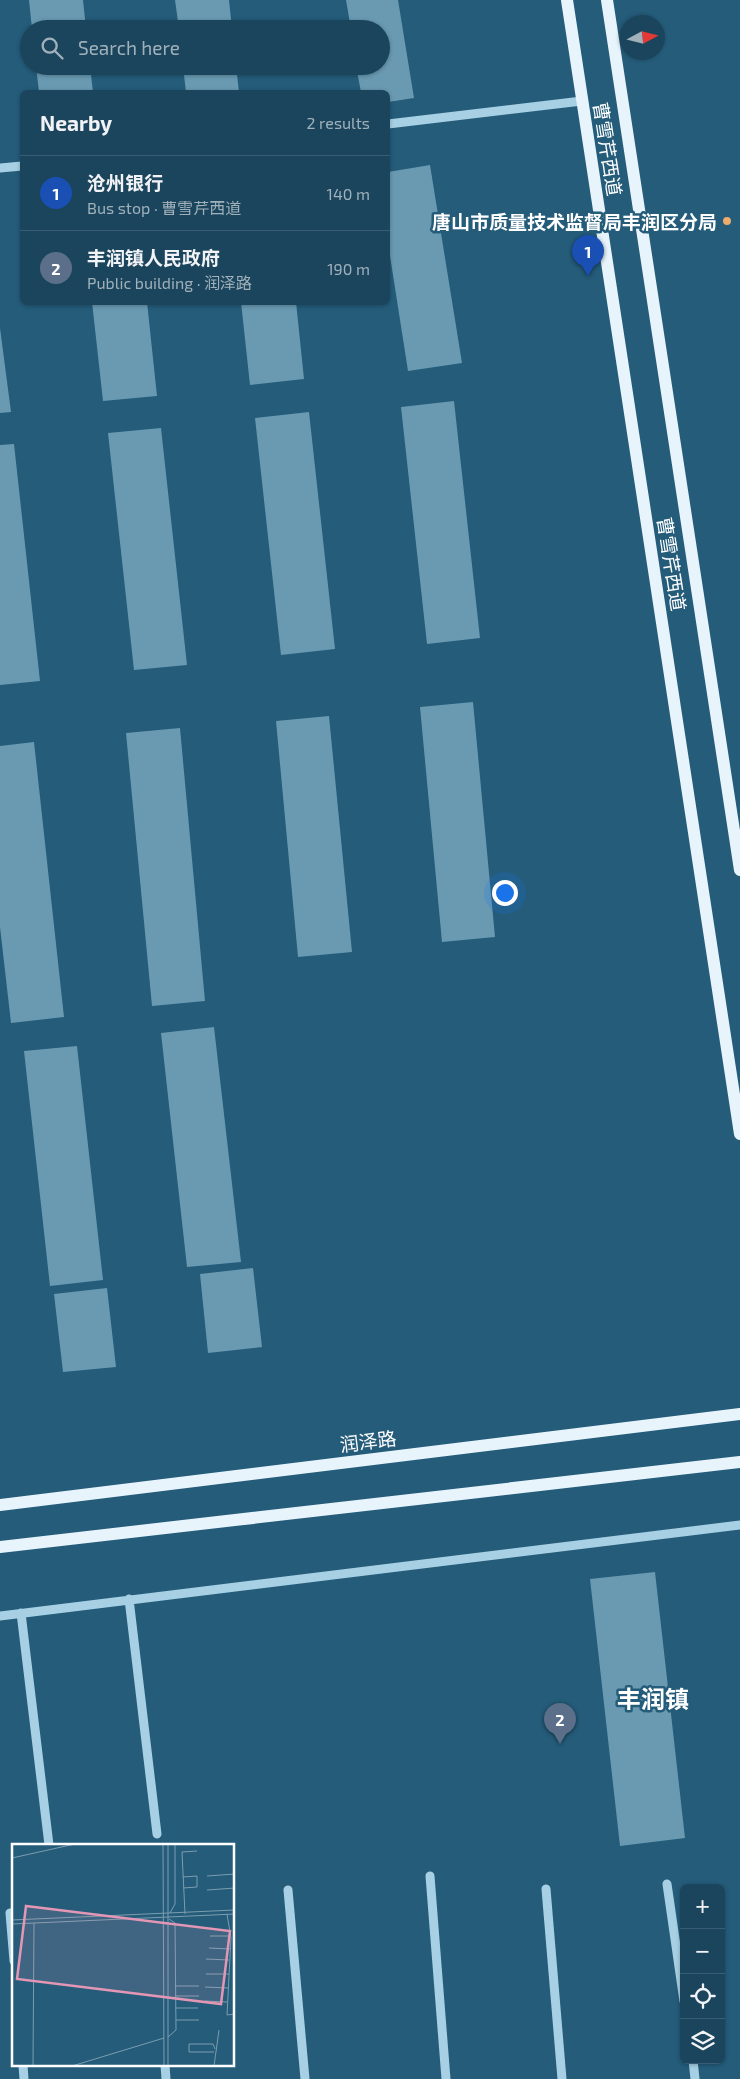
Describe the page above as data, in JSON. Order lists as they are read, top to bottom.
{
  "streets": {
    "main road": ["曹雪芹西道", "润泽路"]
  },
  "districts": ["丰润镇"],
  "places": ["唐山市质量技术监督局丰润区分局"],
  "north": "right",
  "page": {
    "search": "Search here",
    "heading": ["Nearby", "2 results"],
    "list": [
      {
        "mark": "1",
        "name": "沧州银行",
        "note": "Bus stop · 曹雪芹西道",
        "value": "140 m"
      },
      {
        "mark": "2",
        "name": "丰润镇人民政府",
        "note": "Public building · 润泽路",
        "value": "190 m"
      }
    ],
    "pins": ["1", "2"],
    "map_buttons": ["+", "−"]
  }
}
